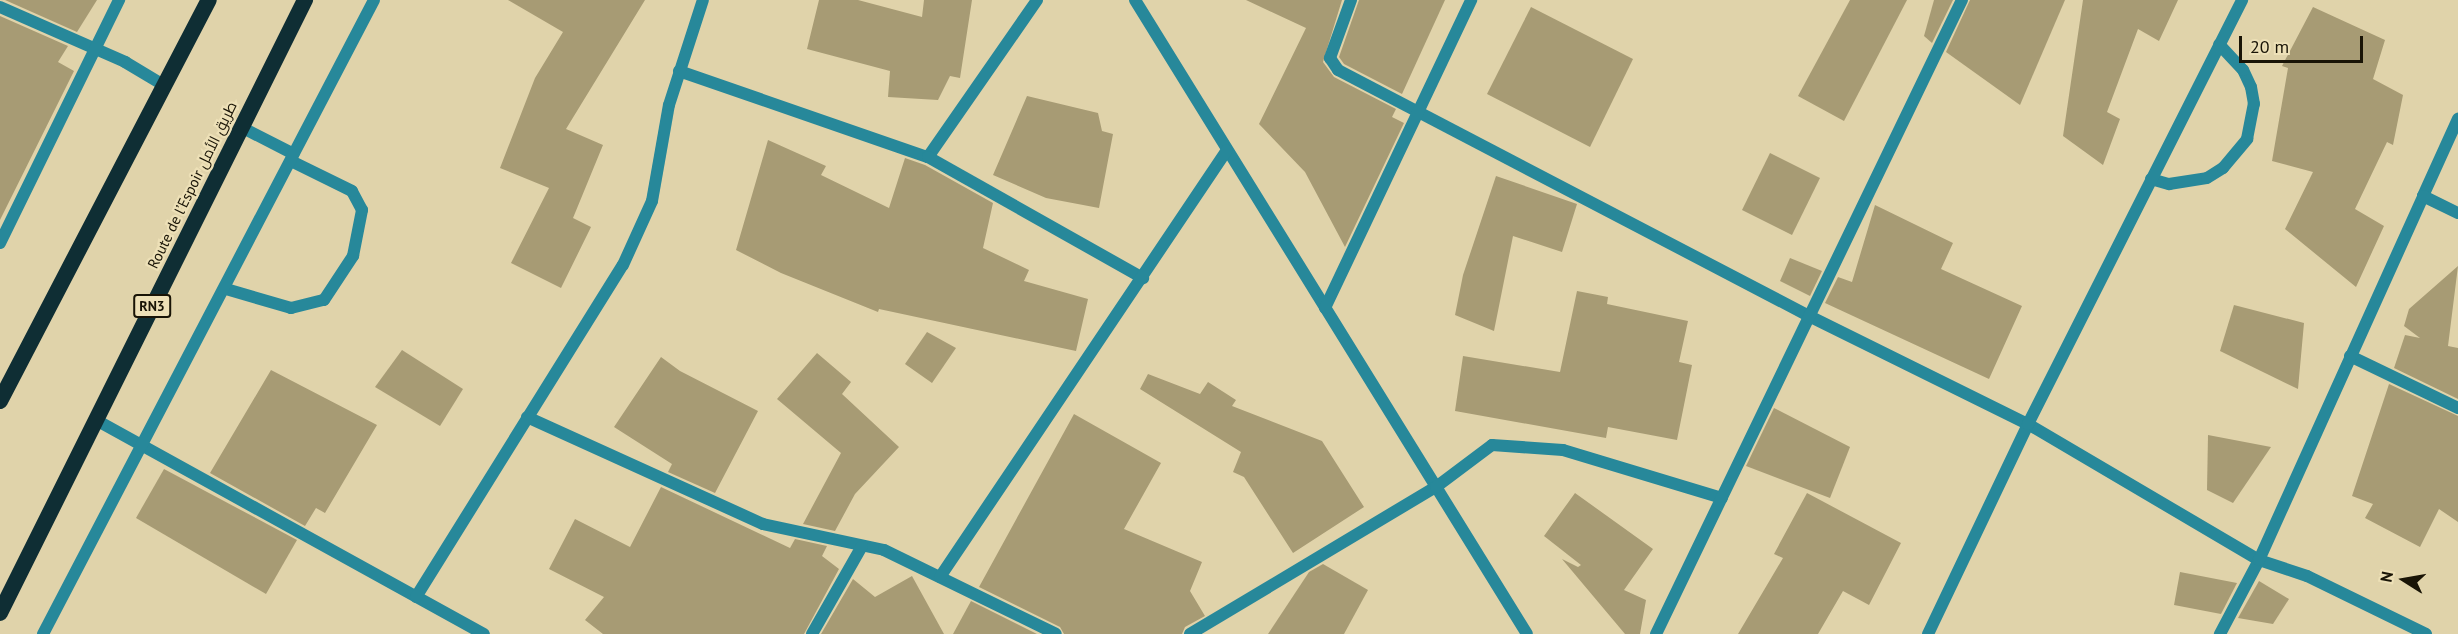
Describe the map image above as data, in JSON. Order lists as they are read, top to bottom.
{
  "streets": {
    "highway": ["Route de l’Espoir طريق الأمل", "RN3"]
  },
  "scale_bar": "20 m",
  "north": "left"
}
